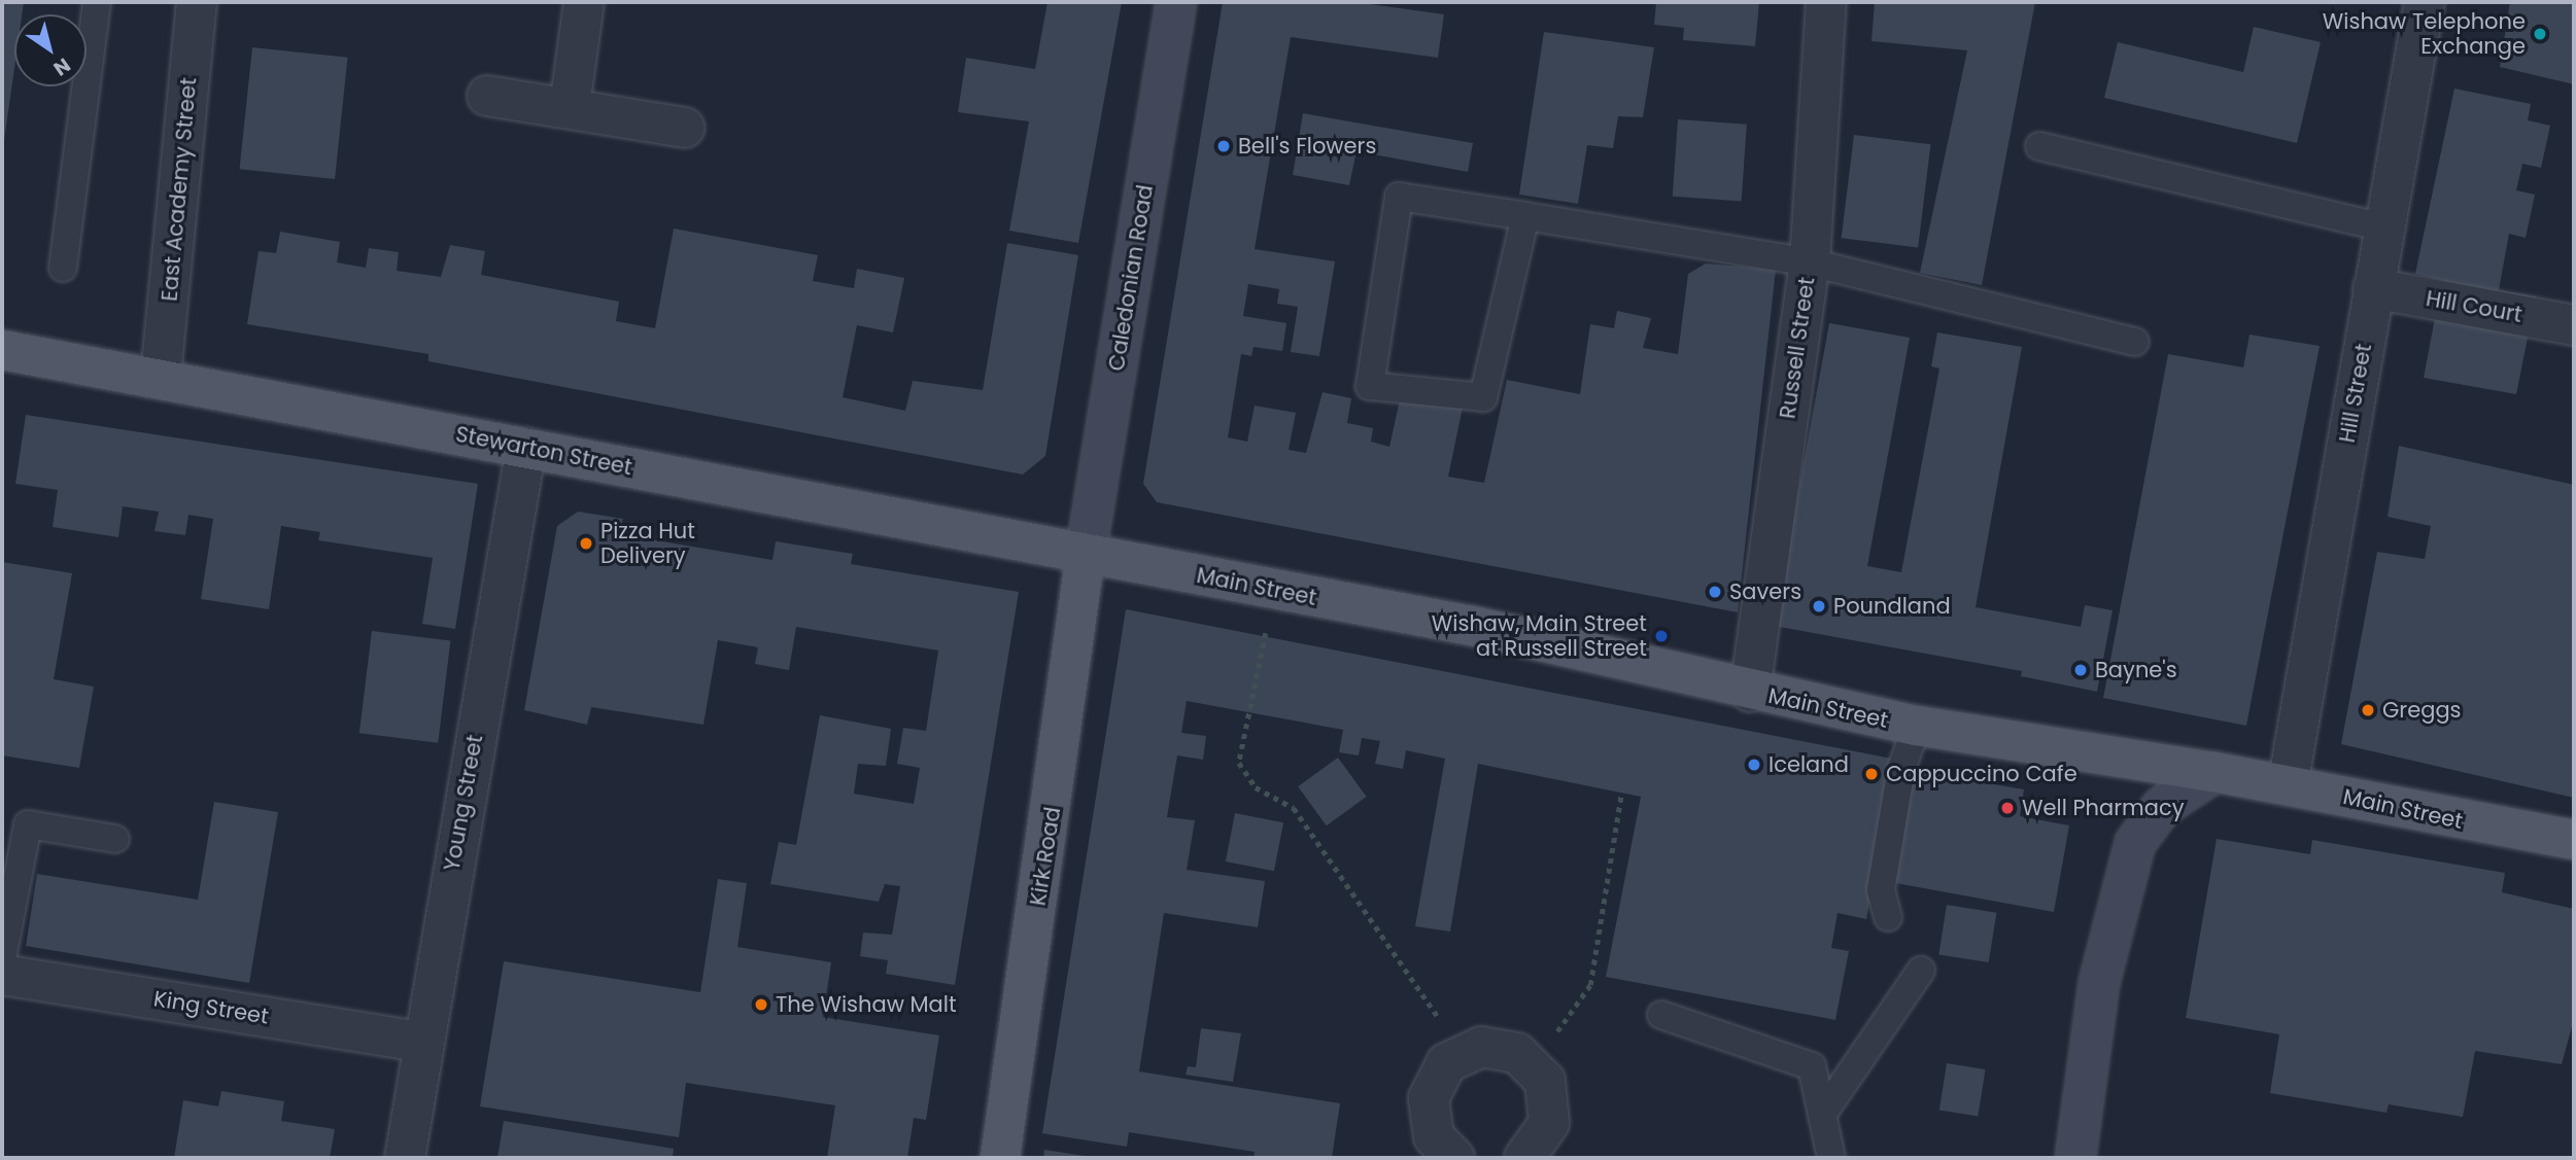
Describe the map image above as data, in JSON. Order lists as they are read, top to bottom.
{
  "streets": {
    "main road": [
      "Caledonian Road",
      "Stewarton Street",
      "Main Street",
      "Kirk Road"
    ],
    "street": [
      "East Academy Street",
      "Hill Court",
      "Russell Street",
      "Hill Street",
      "Young Street",
      "King Street"
    ]
  },
  "crossings": [
    ["East Academy Street", "Stewarton Street"],
    ["Caledonian Road", "Stewarton Street"],
    ["Caledonian Road", "Main Street"],
    ["Caledonian Road", "Kirk Road"],
    ["Hill Court", "Hill Street"],
    ["Russell Street", "Main Street"],
    ["Hill Street", "Main Street"],
    ["Stewarton Street", "Main Street"],
    ["Stewarton Street", "Young Street"],
    ["Stewarton Street", "Kirk Road"],
    ["Main Street", "Kirk Road"],
    ["Young Street", "King Street"]
  ],
  "places": [
    "Wishaw Telephone Exchange",
    "Bell's Flowers",
    "Pizza Hut Delivery",
    "Savers",
    "Poundland",
    "Wishaw, Main Street at Russell Street",
    "Bayne's",
    "Greggs",
    "Iceland",
    "Cappuccino Cafe",
    "Well Pharmacy",
    "The Wishaw Malt"
  ],
  "north": "bottom right"
}
